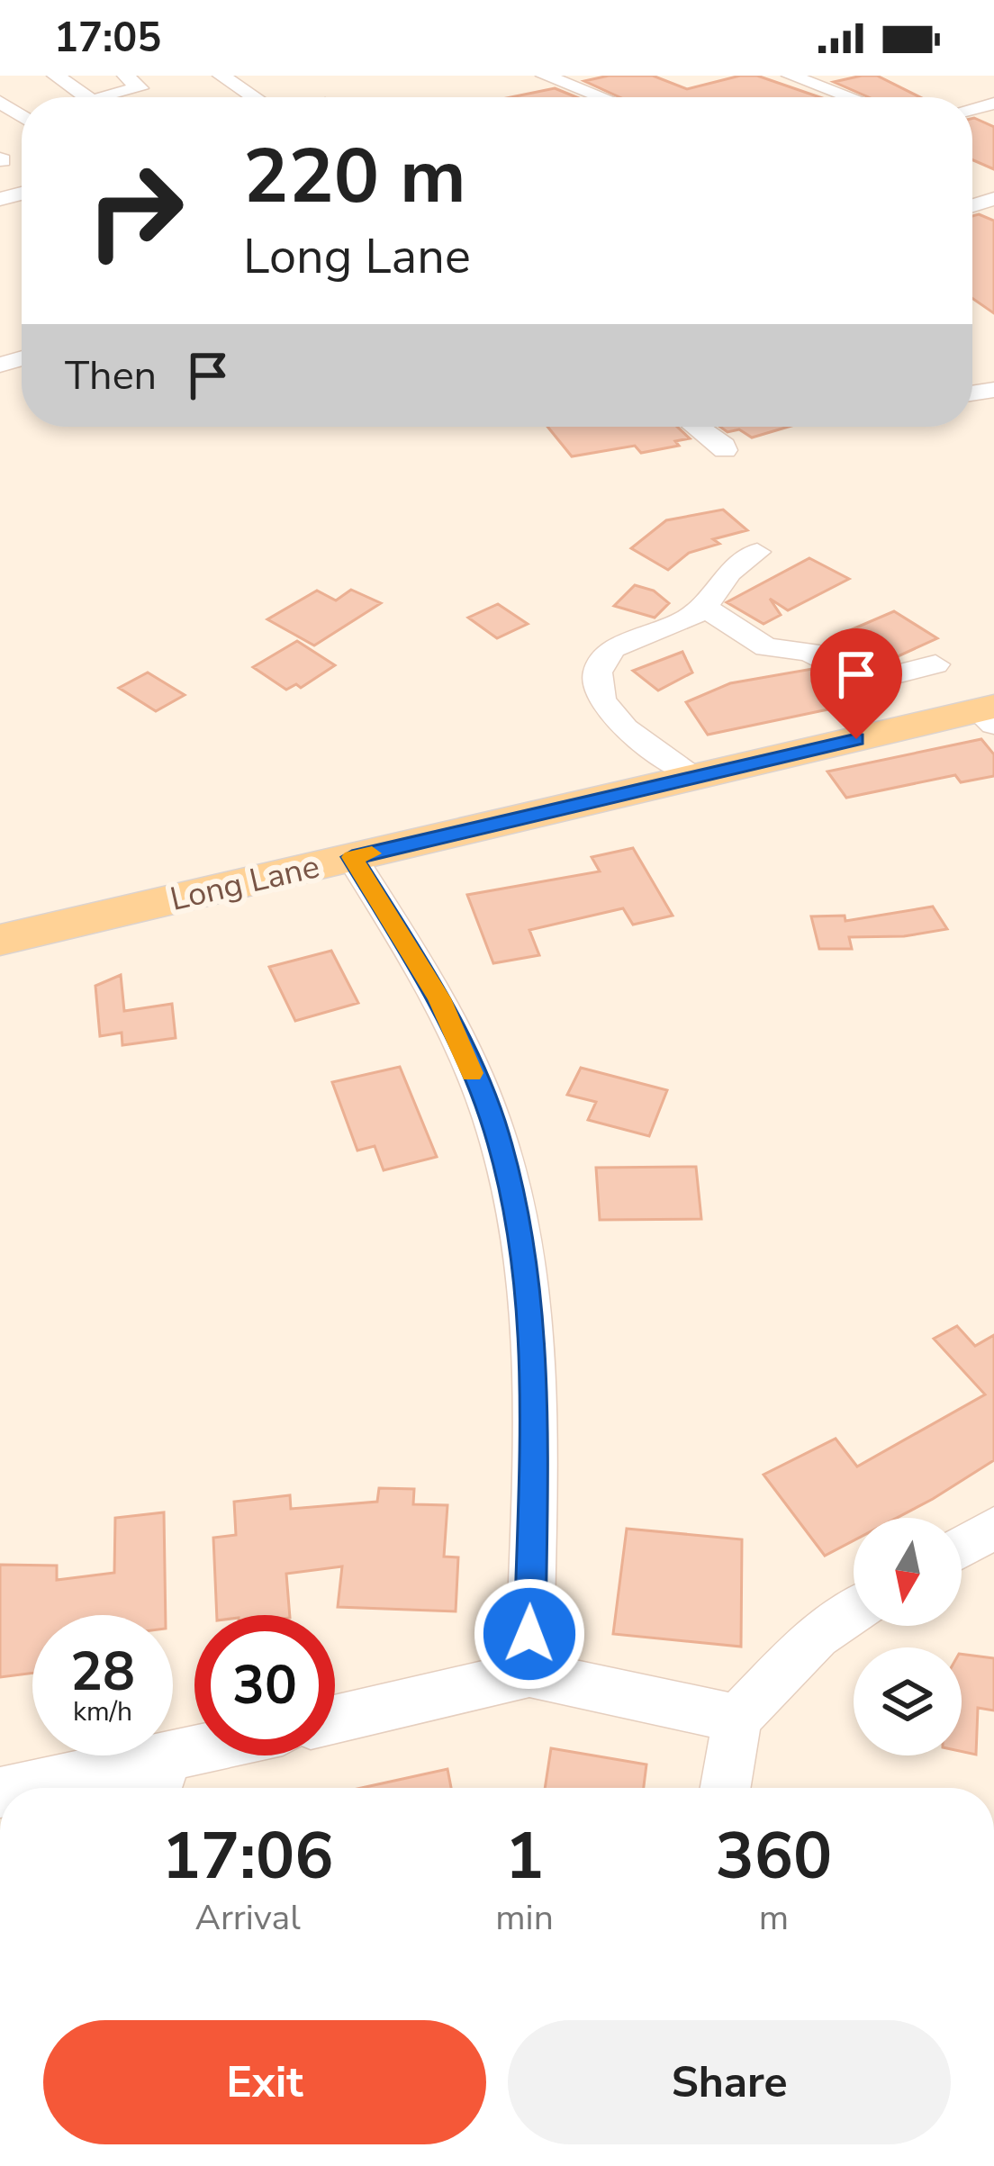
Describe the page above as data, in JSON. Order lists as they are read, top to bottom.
{
  "streets": {
    "main road": ["Long Lane"]
  },
  "north": "bottom",
  "page": {
    "status": "17:05",
    "turn": ["220 m", "Long Lane"],
    "then": "Then",
    "speed": "28 km/h",
    "limit": "30",
    "eta": [
      "17:06",
      "Arrival",
      "1",
      "min",
      "360",
      "m"
    ],
    "buttons": ["Exit", "Share"]
  }
}
